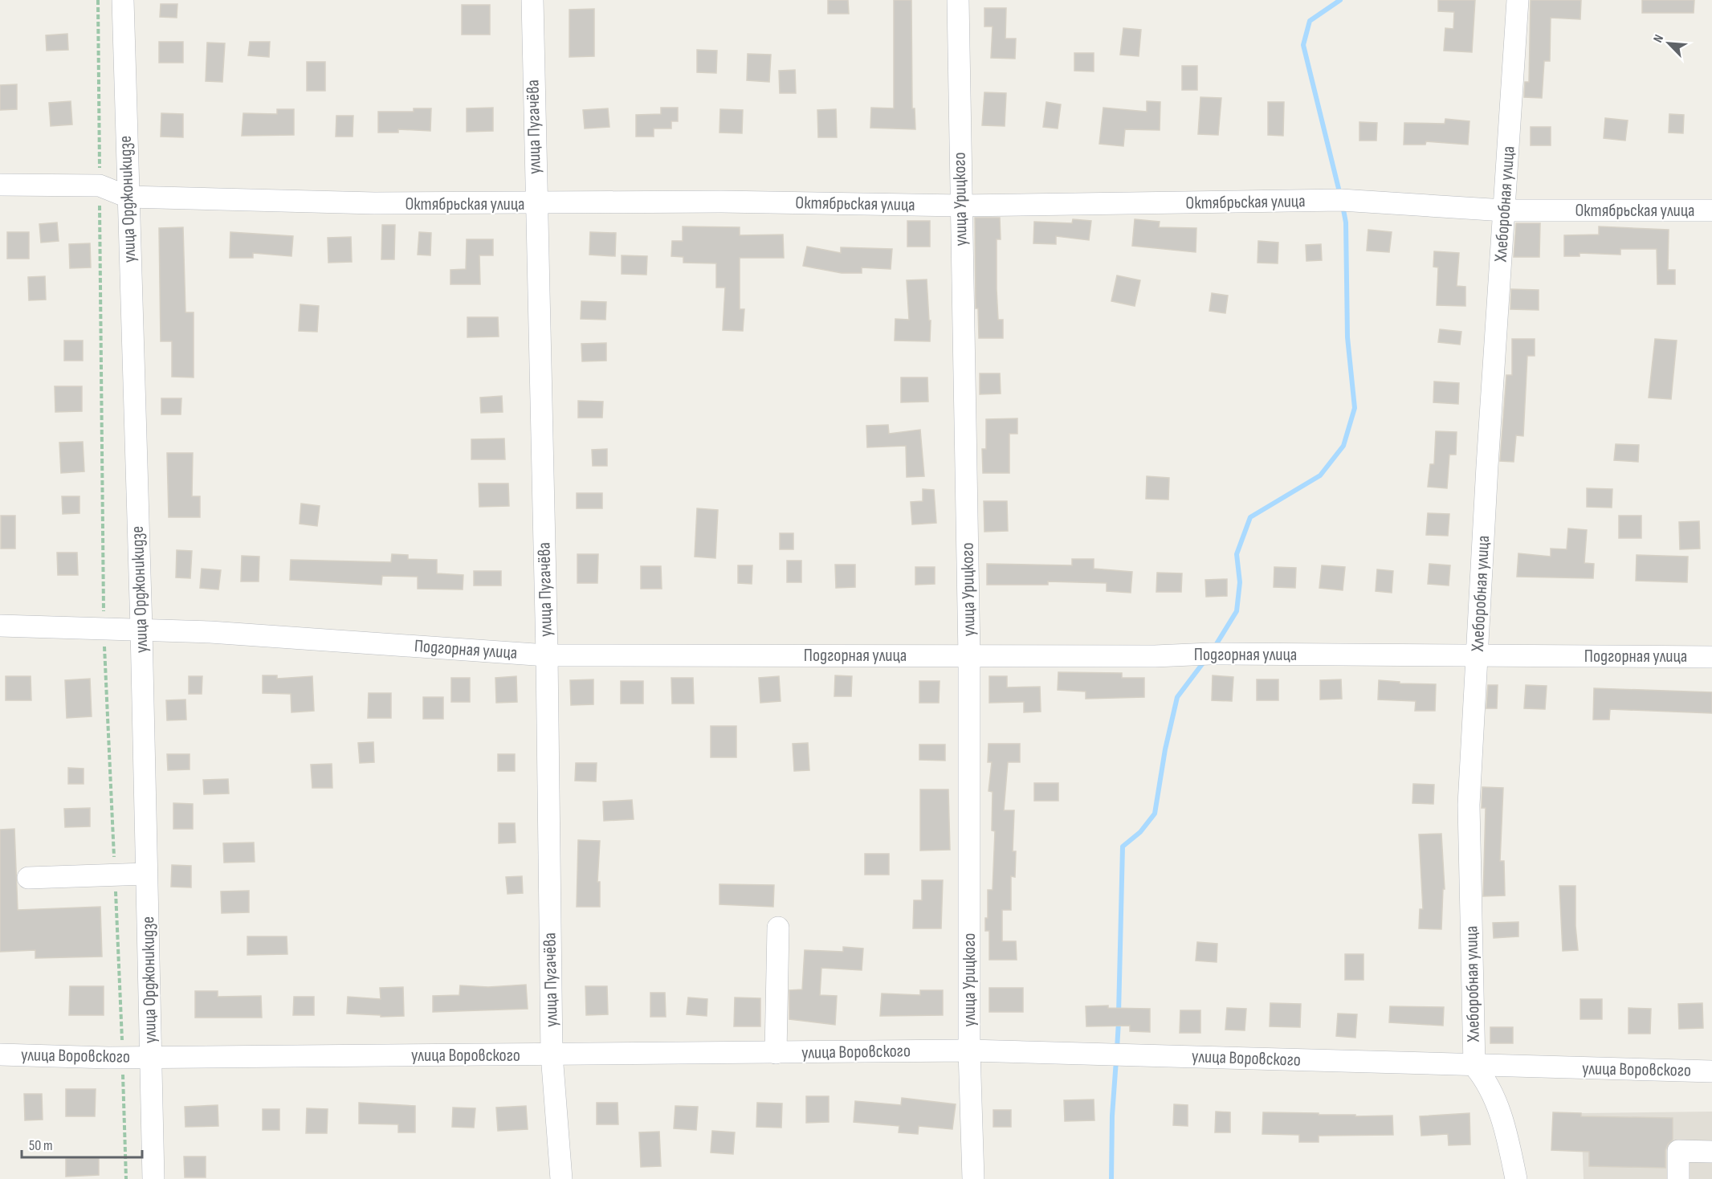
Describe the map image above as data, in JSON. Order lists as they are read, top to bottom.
{
  "streets": {
    "street": [
      "улица Пугачёва",
      "улица Орджоникидзе",
      "улица Урицкого",
      "Октябрьская улица",
      "Хлеборобная улица",
      "Подгорная улица",
      "улица Воровского"
    ]
  },
  "crossings": [
    ["улица Пугачёва", "Октябрьская улица"],
    ["улица Пугачёва", "Подгорная улица"],
    ["улица Пугачёва", "улица Воровского"],
    ["улица Орджоникидзе", "Октябрьская улица"],
    ["улица Орджоникидзе", "Подгорная улица"],
    ["улица Орджоникидзе", "улица Воровского"],
    ["улица Урицкого", "Октябрьская улица"],
    ["улица Урицкого", "Подгорная улица"],
    ["улица Урицкого", "улица Воровского"],
    ["Октябрьская улица", "Хлеборобная улица"],
    ["Хлеборобная улица", "Подгорная улица"],
    ["Хлеборобная улица", "улица Воровского"]
  ],
  "scale_bar": "50 m",
  "north": "top left"
}
